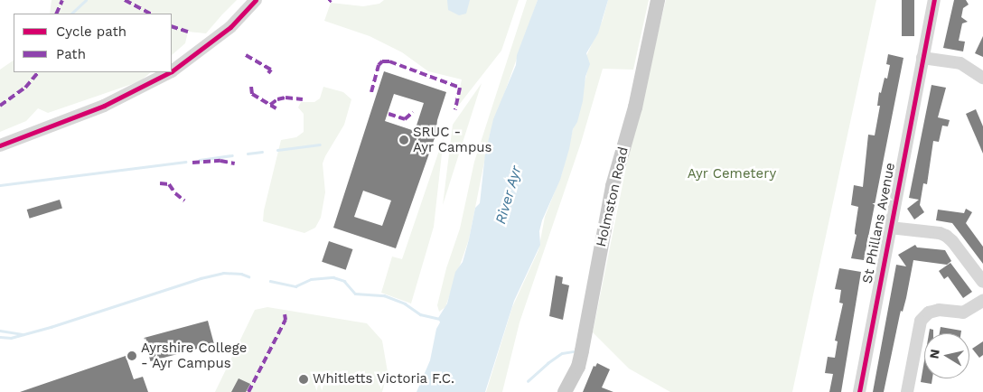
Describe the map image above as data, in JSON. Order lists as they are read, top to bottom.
{
  "streets": {
    "main road": ["Holmston Road"],
    "street": ["St Phillans Avenue"]
  },
  "water": ["River Ayr"],
  "parks": ["Ayr Cemetery"],
  "places": ["SRUC - Ayr Campus", "Ayrshire College - Ayr Campus", "Whitletts Victoria F.C."],
  "legend": ["Cycle path", "Path"],
  "north": "left"
}
